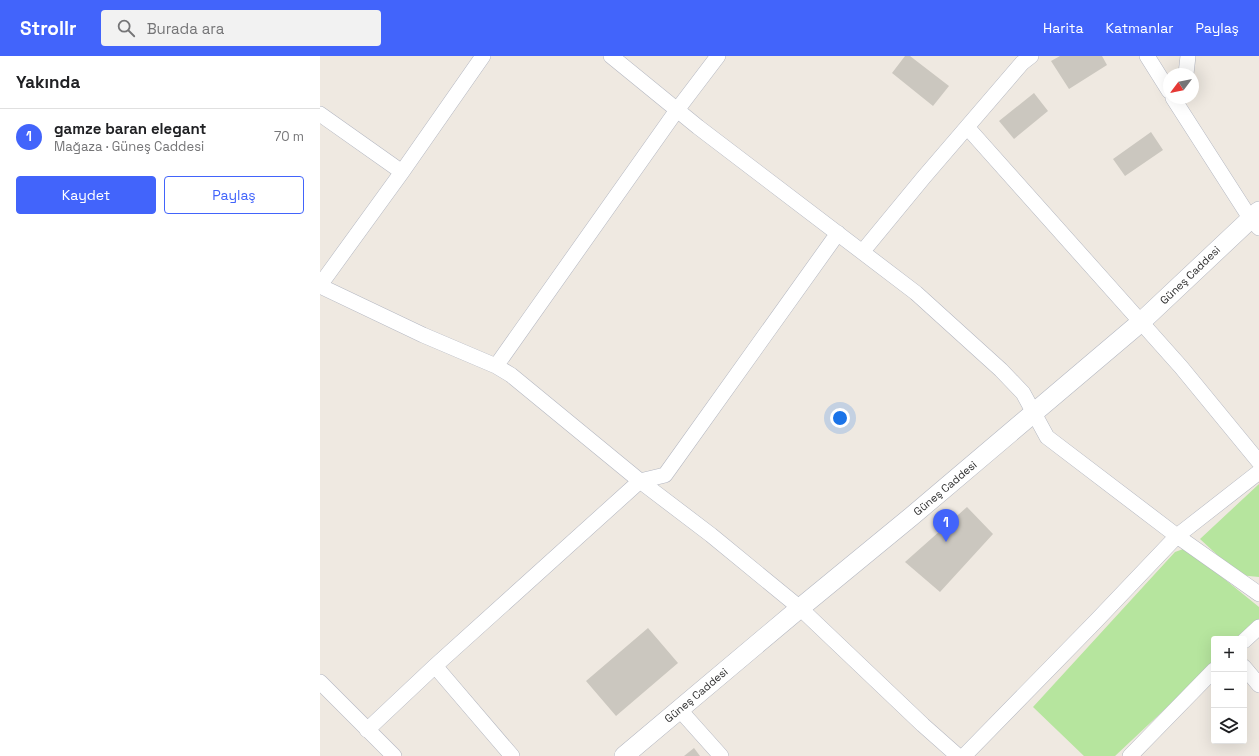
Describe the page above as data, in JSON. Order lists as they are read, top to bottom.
{
  "streets": {
    "street": ["Güneş Caddesi"]
  },
  "north": "bottom left",
  "page": {
    "header": "Strollr",
    "search": "Burada ara",
    "nav": ["Harita", "Katmanlar", "Paylaş"],
    "heading": "Yakında",
    "list": [
      {
        "mark": "1",
        "name": "gamze baran elegant",
        "note": "Mağaza · Güneş Caddesi",
        "value": "70 m"
      }
    ],
    "buttons": ["Kaydet", "Paylaş"],
    "pins": "1",
    "map_buttons": ["+", "−"]
  }
}
